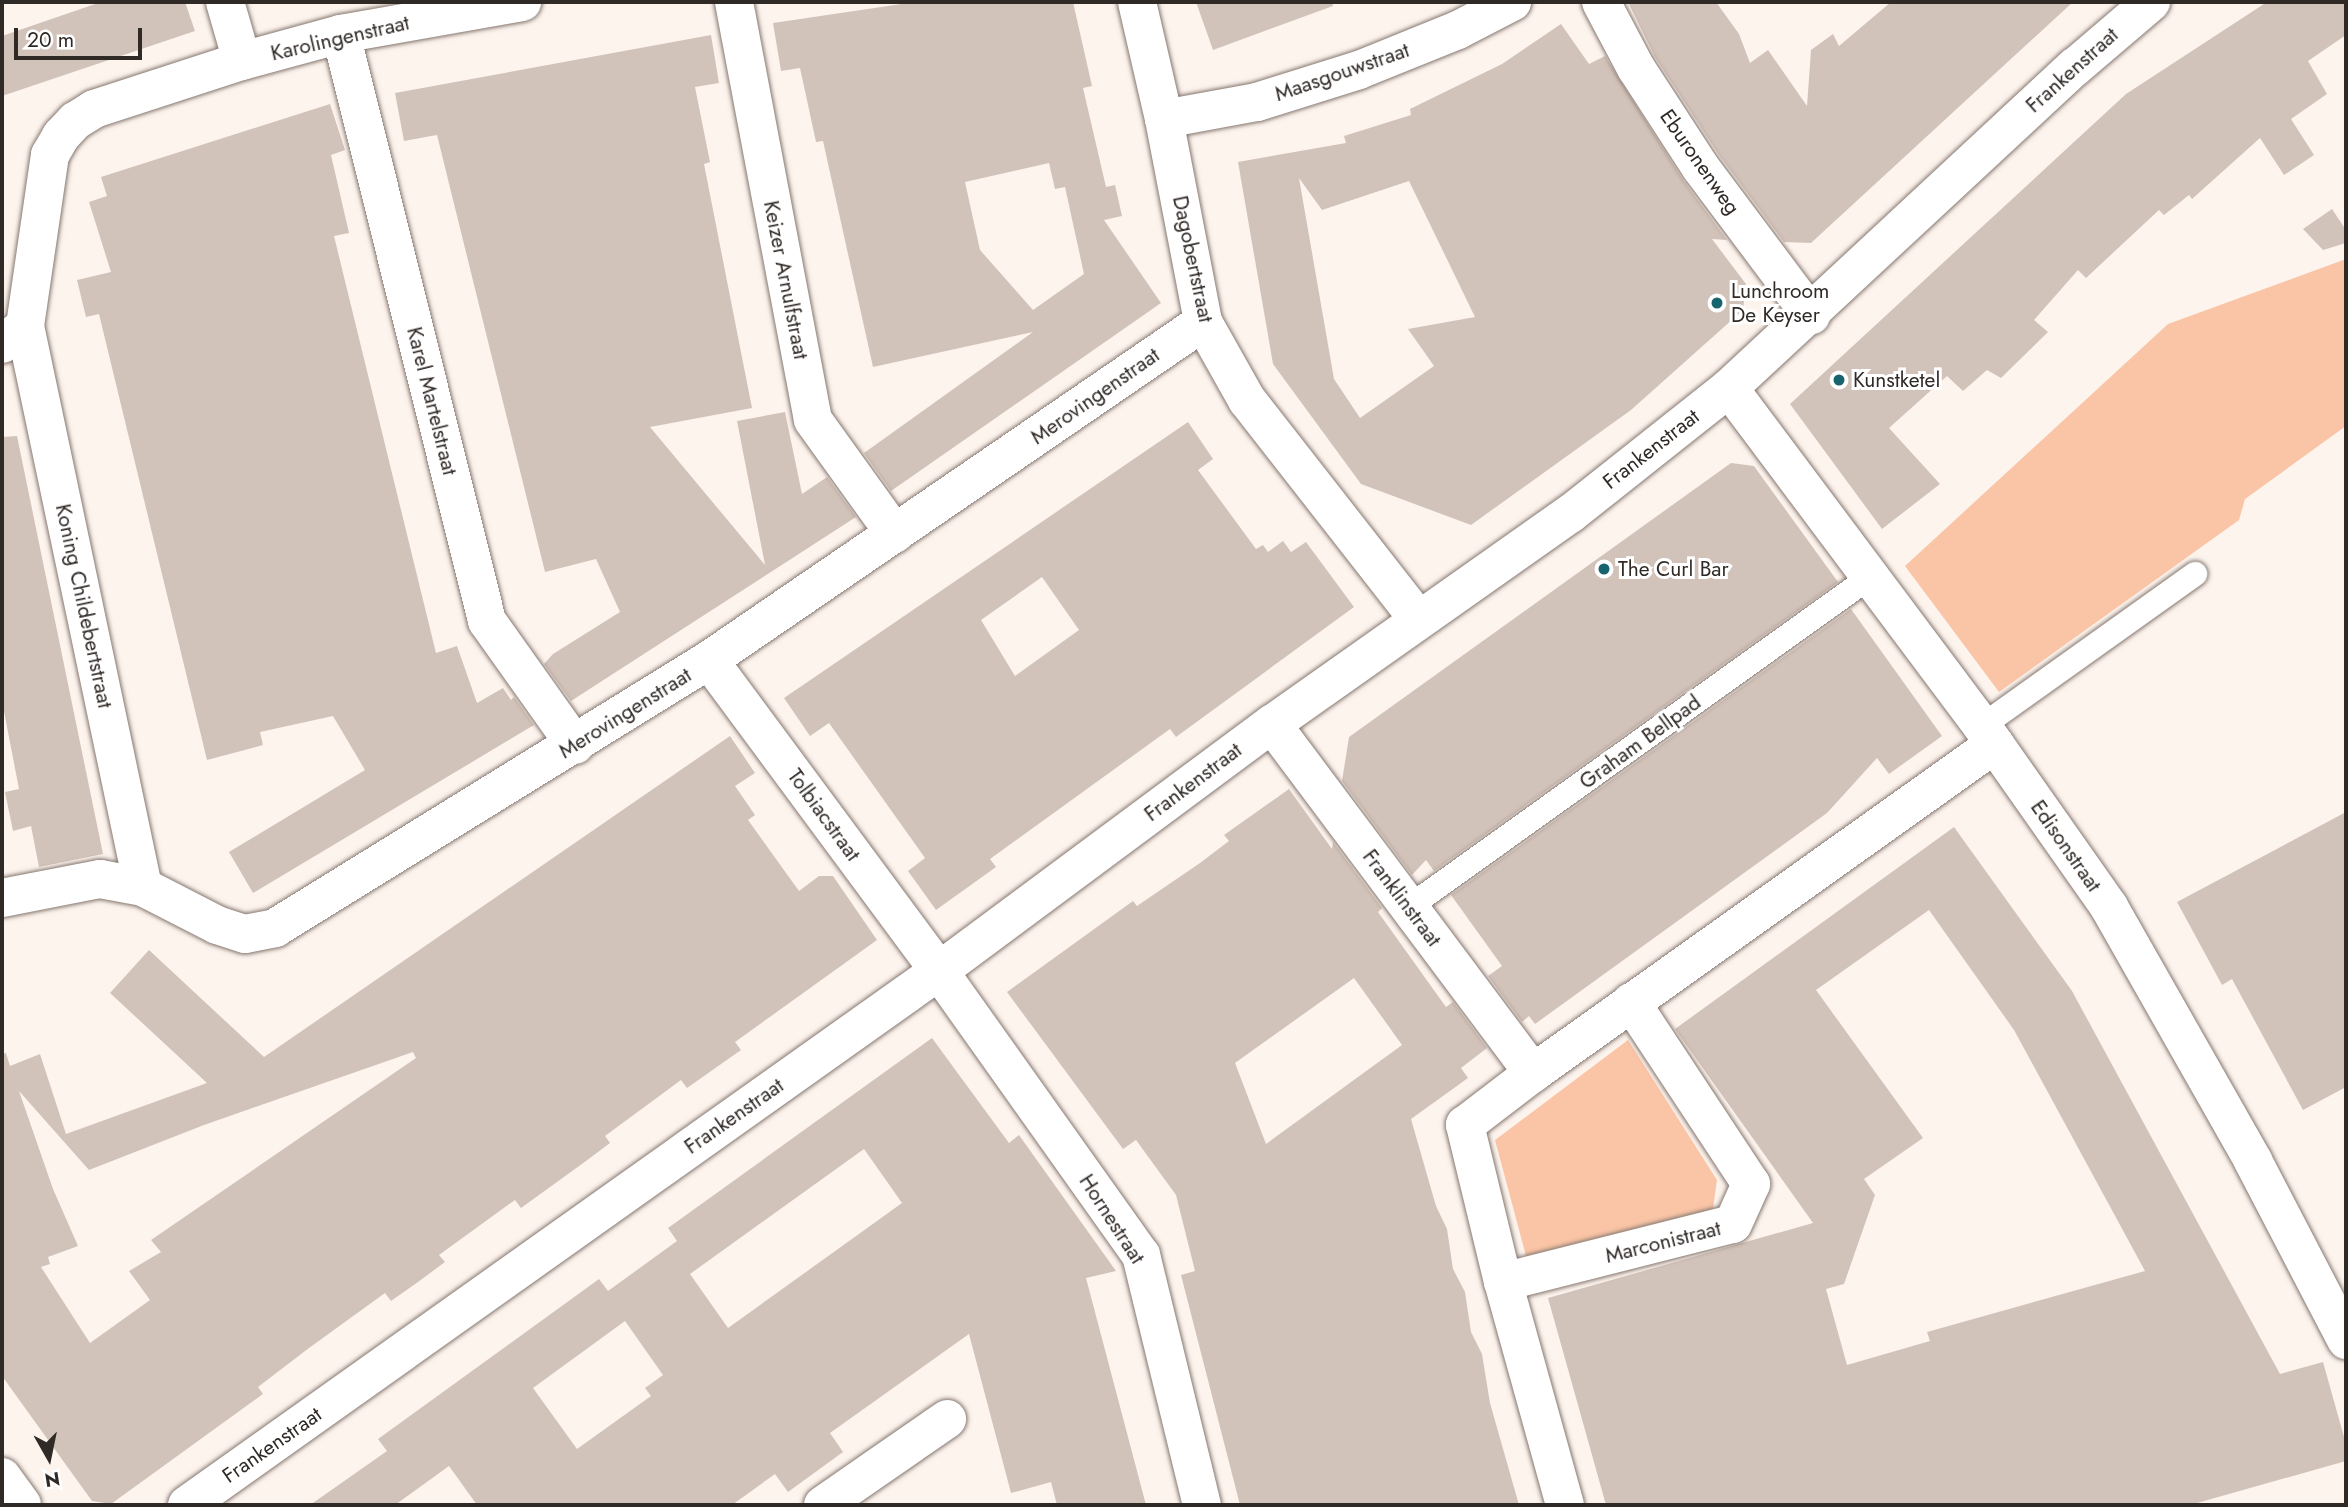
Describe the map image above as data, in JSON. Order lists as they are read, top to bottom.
{
  "streets": {
    "street": [
      "Karolingenstraat",
      "Frankenstraat",
      "Maasgouwstraat",
      "Eburonenweg",
      "Dagobertstraat",
      "Keizer Arnulfstraat",
      "Merovingenstraat",
      "Karel Martelstraat",
      "Koning Childebertstraat",
      "Tolbiacstraat",
      "Edisonstraat",
      "Franklinstraat",
      "Hornestraat",
      "Marconistraat"
    ],
    "lane": ["Graham Bellpad"]
  },
  "crossings": [
    ["Karolingenstraat", "Karel Martelstraat"],
    ["Karolingenstraat", "Koning Childebertstraat"],
    ["Frankenstraat", "Eburonenweg"],
    ["Frankenstraat", "Dagobertstraat"],
    ["Frankenstraat", "Tolbiacstraat"],
    ["Frankenstraat", "Edisonstraat"],
    ["Frankenstraat", "Franklinstraat"],
    ["Frankenstraat", "Hornestraat"],
    ["Maasgouwstraat", "Dagobertstraat"],
    ["Dagobertstraat", "Merovingenstraat"],
    ["Keizer Arnulfstraat", "Merovingenstraat"],
    ["Merovingenstraat", "Karel Martelstraat"],
    ["Merovingenstraat", "Koning Childebertstraat"],
    ["Merovingenstraat", "Tolbiacstraat"],
    ["Graham Bellpad", "Edisonstraat"],
    ["Graham Bellpad", "Franklinstraat"],
    ["Tolbiacstraat", "Hornestraat"]
  ],
  "places": ["Lunchroom De Keyser", "Kunstketel", "The Curl Bar"],
  "scale_bar": "20 m",
  "north": "bottom"
}
